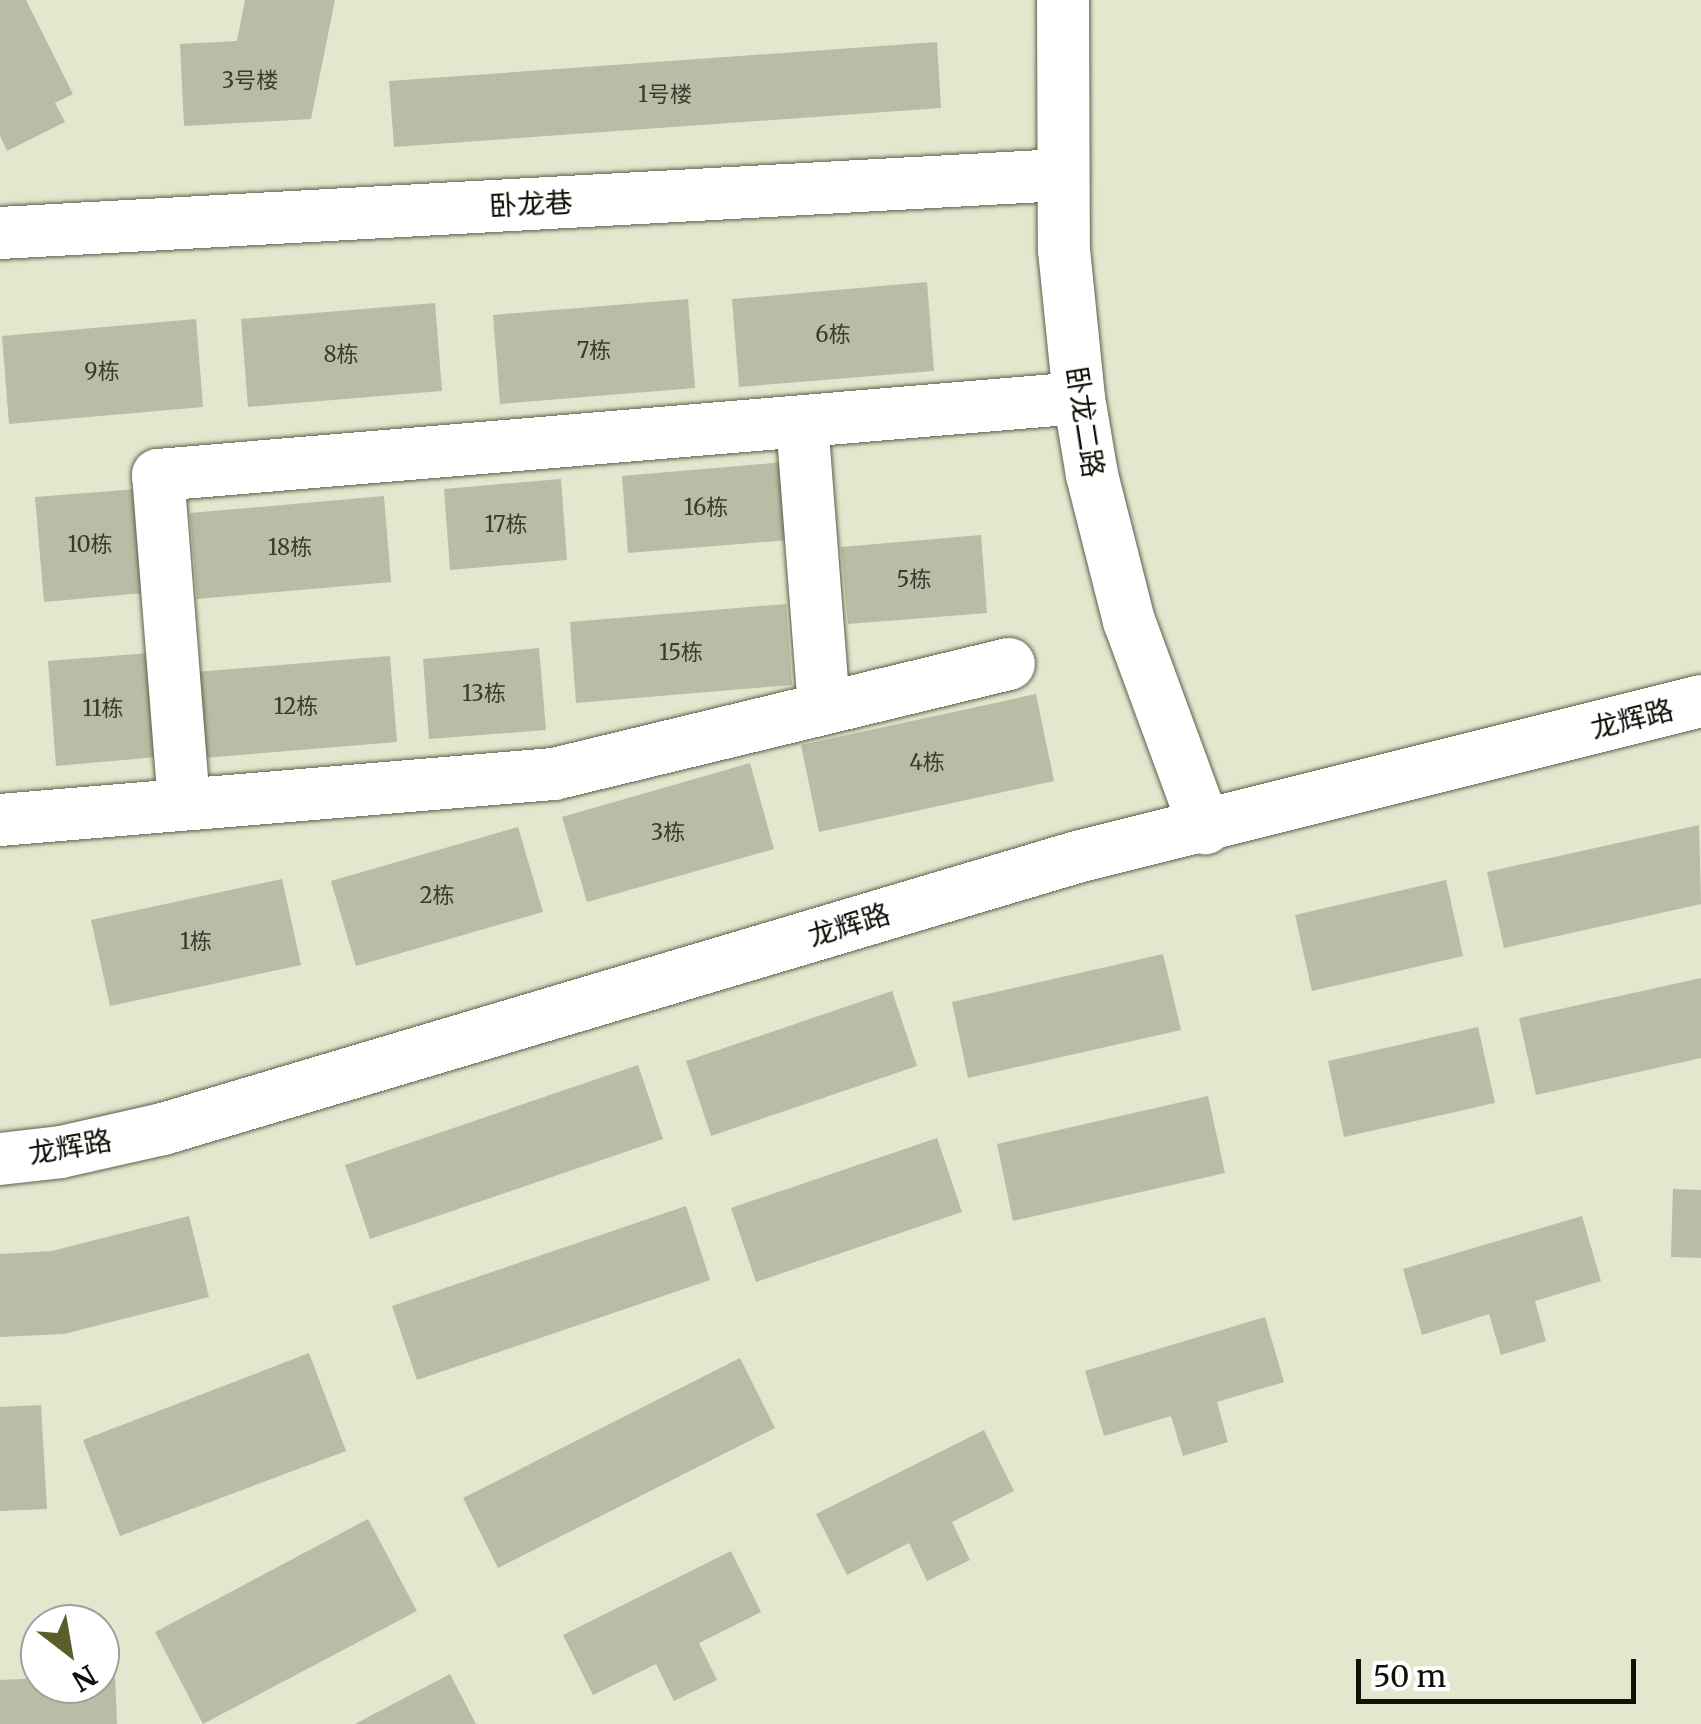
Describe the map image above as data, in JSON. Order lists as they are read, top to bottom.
{
  "streets": {
    "street": ["卧龙巷", "卧龙二路", "龙辉路"]
  },
  "crossings": [
    ["卧龙巷", "卧龙二路"],
    ["卧龙二路", "龙辉路"]
  ],
  "house_numbers": [
    "3号楼",
    "1号楼",
    "6栋",
    "7栋",
    "8栋",
    "9栋",
    "16栋",
    "17栋",
    "10栋",
    "18栋",
    "5栋",
    "15栋",
    "13栋",
    "12栋",
    "11栋",
    "4栋",
    "3栋",
    "2栋",
    "1栋"
  ],
  "scale_bar": "50 m",
  "north": "bottom right"
}
